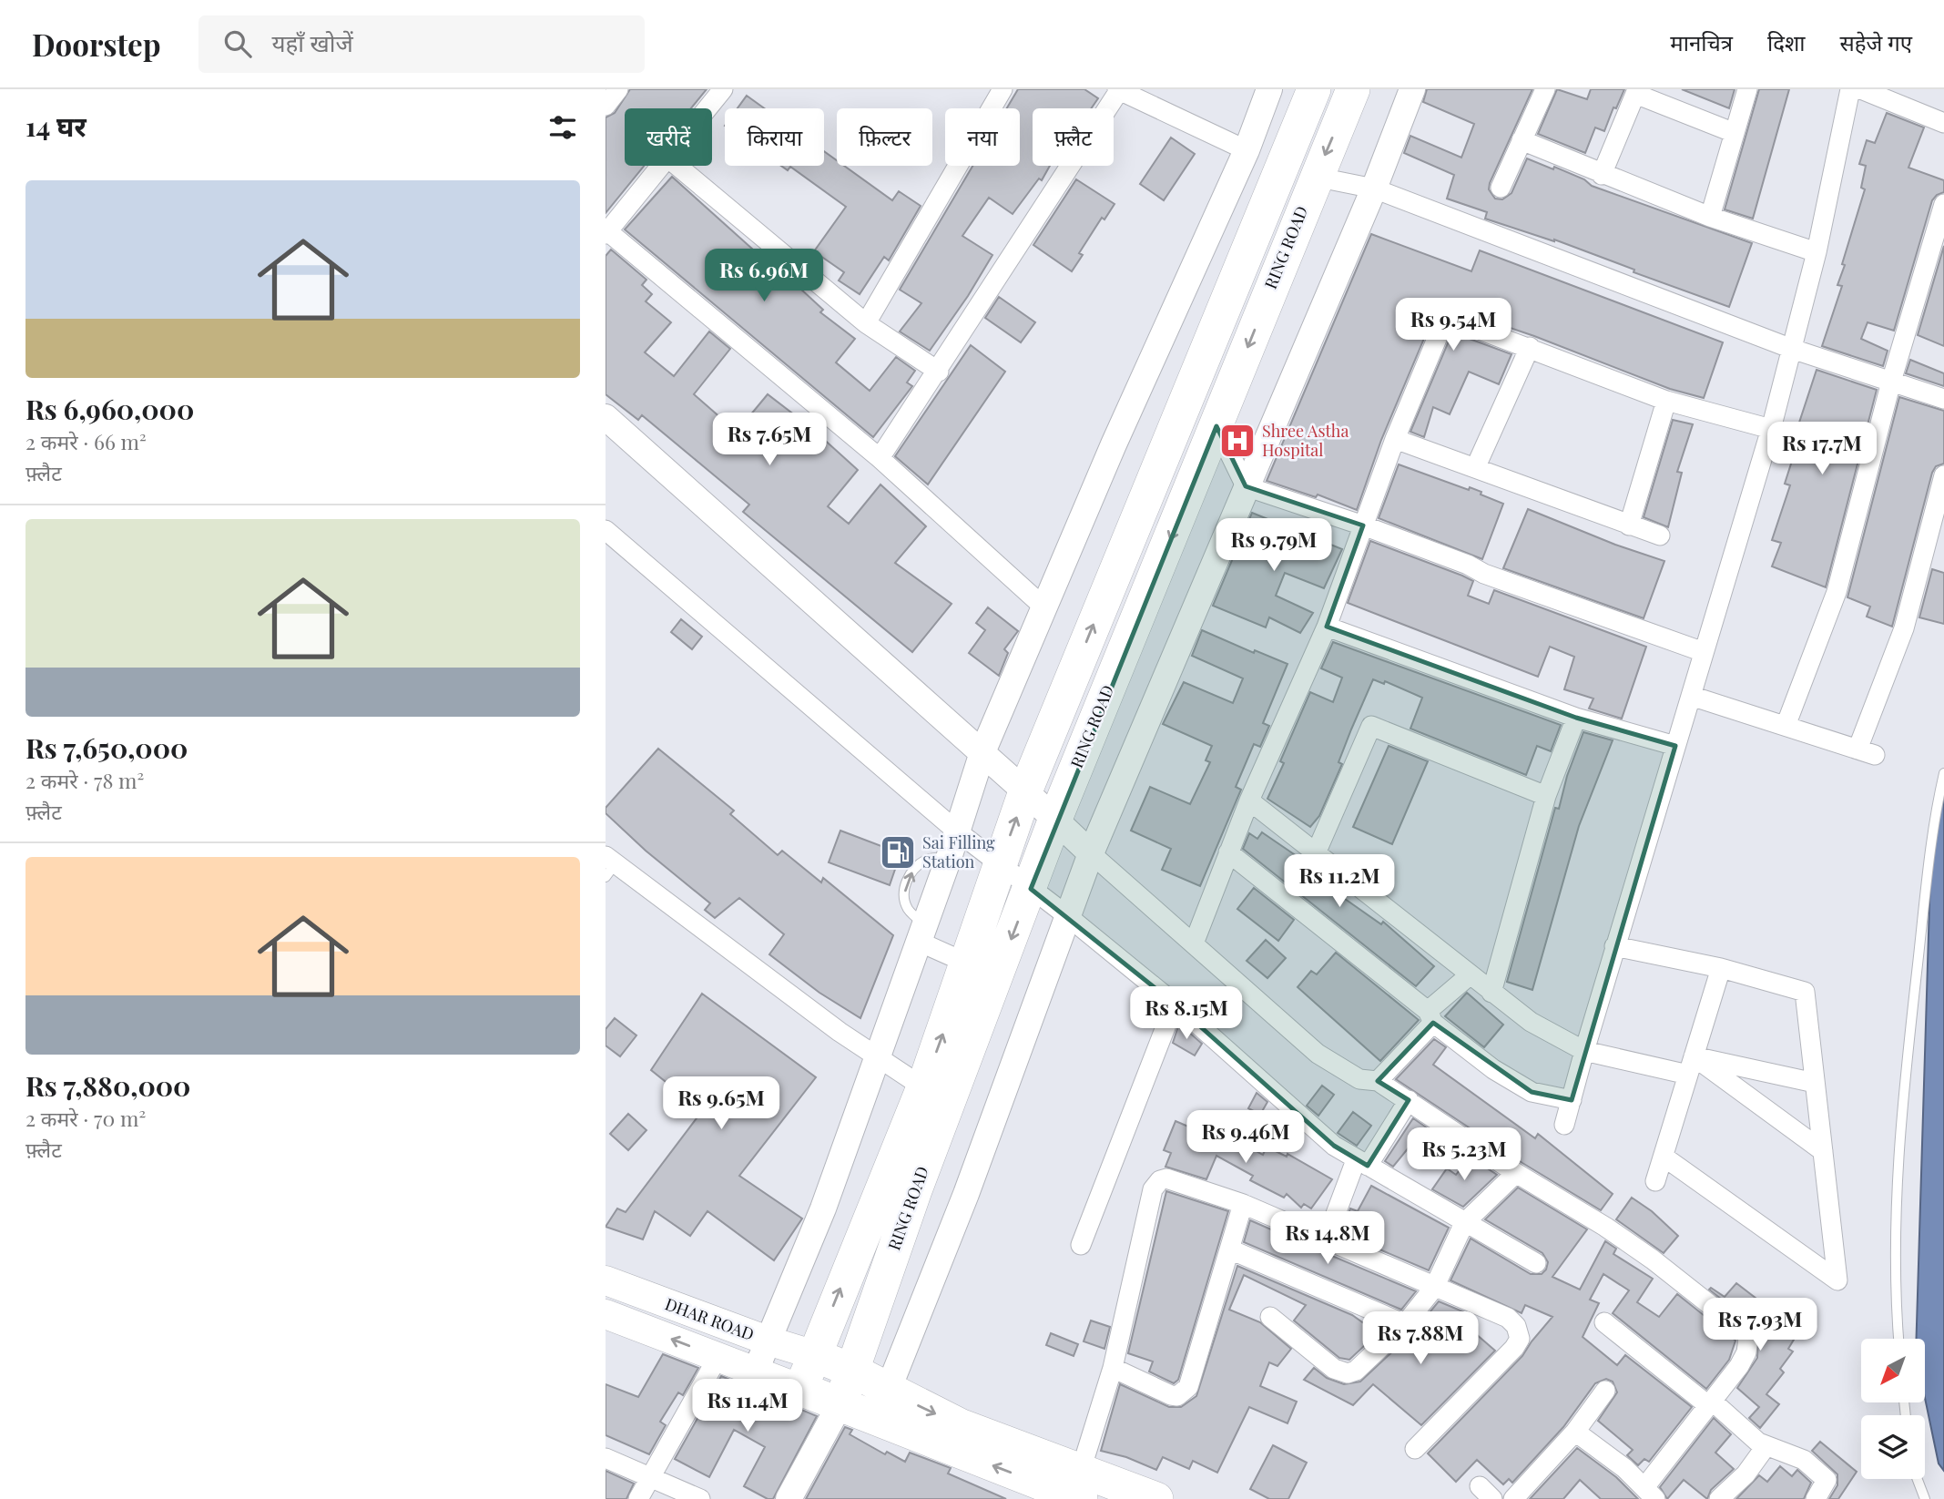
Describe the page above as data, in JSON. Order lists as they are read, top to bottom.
{
  "streets": {
    "highway": ["RING ROAD"],
    "main road": ["DHAR ROAD"]
  },
  "crossings": [
    ["RING ROAD", "DHAR ROAD"]
  ],
  "places": {
    "hospital": ["Shree Astha Hospital"],
    "fuel station": ["Sai Filling Station"]
  },
  "north": "bottom left",
  "page": {
    "header": "Doorstep",
    "search": "यहाँ खोजें",
    "nav": ["मानचित्र", "दिशा", "सहेजे गए"],
    "heading": "14 घर",
    "chip": [
      "खरीदें",
      "किराया",
      "फ़िल्टर",
      "नया",
      "फ़्लैट"
    ],
    "list": [
      {
        "name": "Rs 6,960,000",
        "note": "2 कमरे · 66 m² · फ़्लैट"
      },
      {
        "name": "Rs 7,650,000",
        "note": "2 कमरे · 78 m² · फ़्लैट"
      },
      {
        "name": "Rs 7,880,000",
        "note": "2 कमरे · 70 m² · फ़्लैट"
      }
    ],
    "price": [
      "Rs 6.96M",
      "Rs 9.54M",
      "Rs 7.65M",
      "Rs 17.7M",
      "Rs 9.79M",
      "Rs 11.2M",
      "Rs 8.15M",
      "Rs 9.65M",
      "Rs 9.46M",
      "Rs 5.23M",
      "Rs 14.8M",
      "Rs 7.93M",
      "Rs 7.88M",
      "Rs 11.4M"
    ]
  }
}
